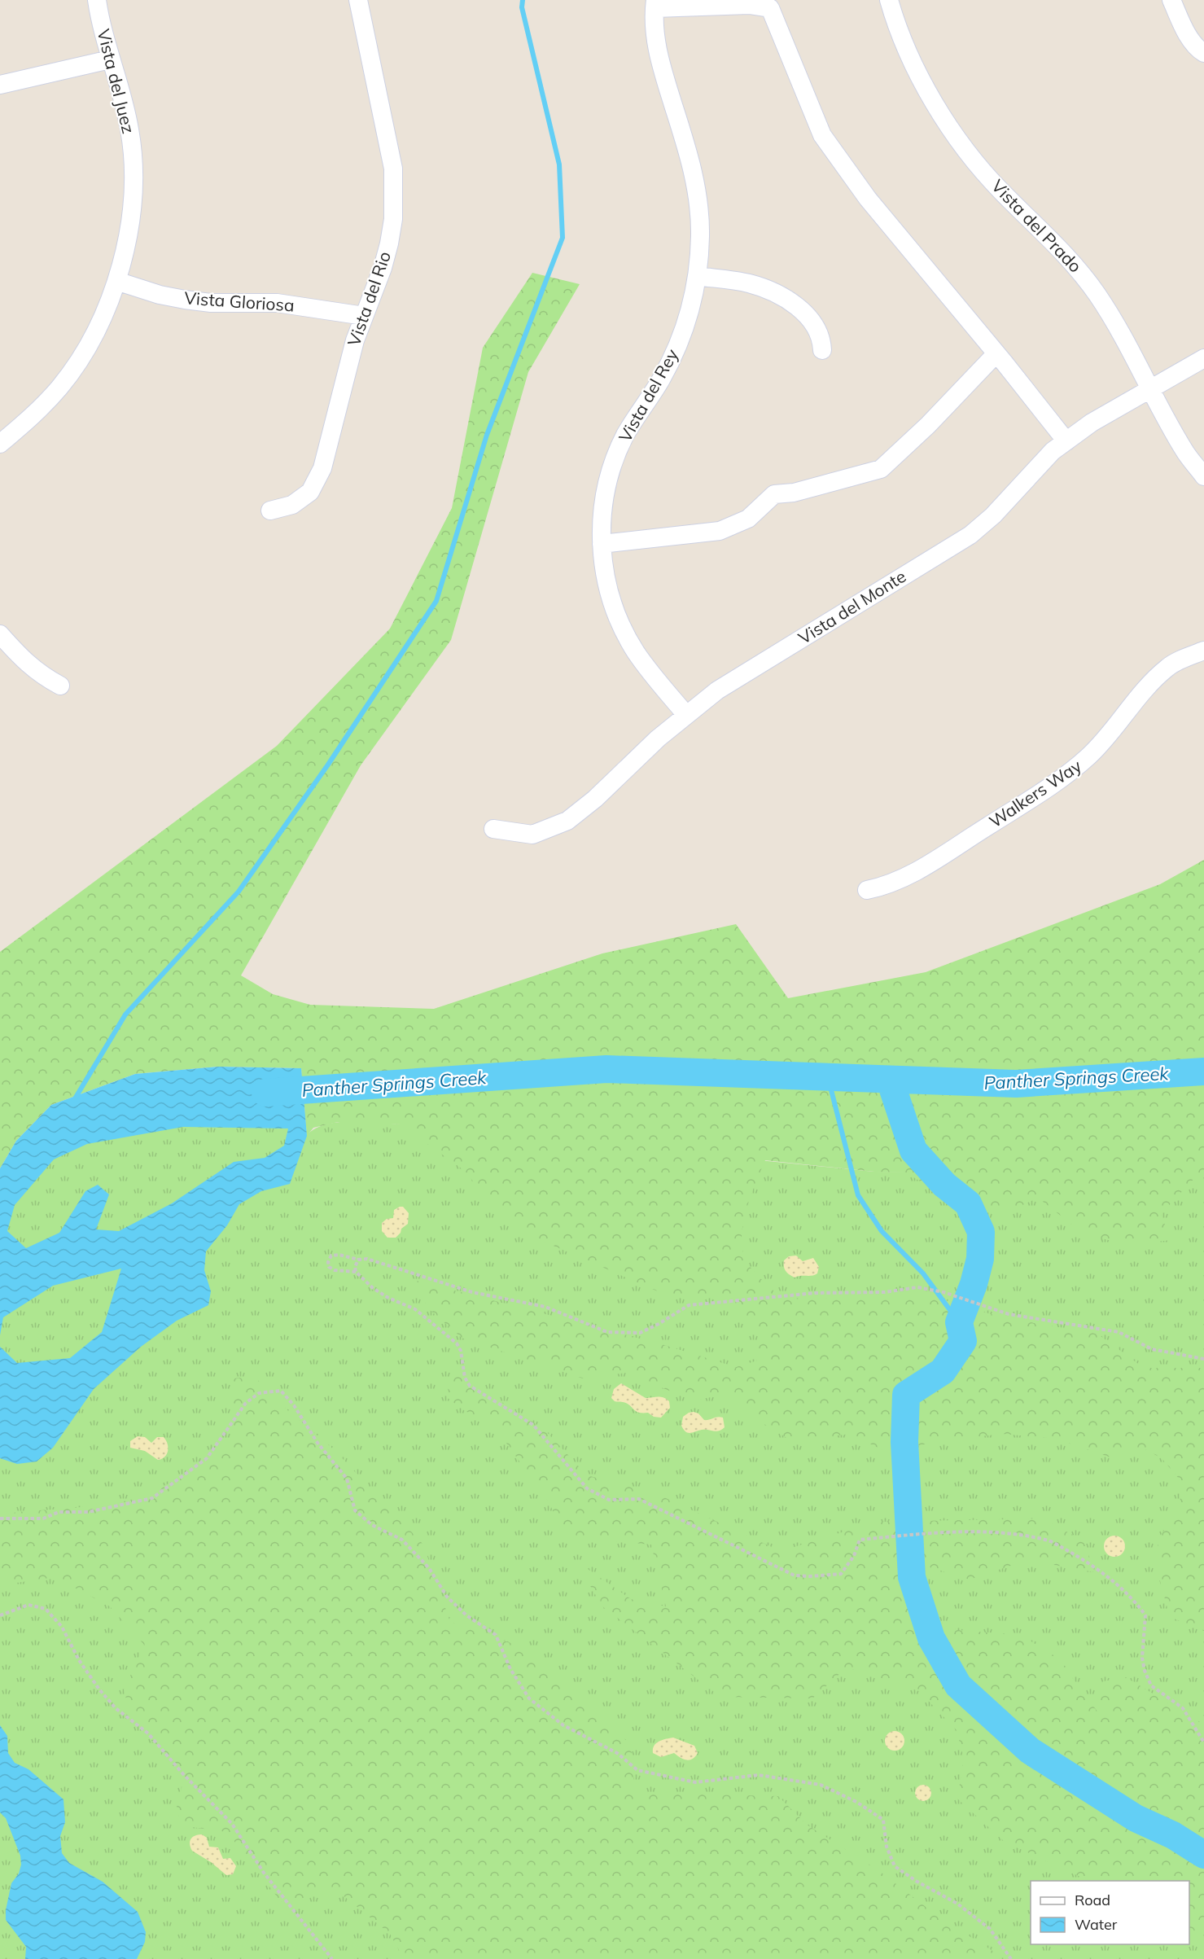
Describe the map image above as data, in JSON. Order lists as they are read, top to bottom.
{
  "streets": {
    "street": [
      "Vista del Juez",
      "Vista del Prado",
      "Vista del Rio",
      "Vista Gloriosa",
      "Vista del Rey",
      "Vista del Monte",
      "Walkers Way"
    ]
  },
  "crossings": [
    ["Vista del Juez", "Vista Gloriosa"],
    ["Vista del Prado", "Vista del Monte"],
    ["Vista del Rio", "Vista Gloriosa"],
    ["Vista del Rey", "Vista del Monte"]
  ],
  "water": ["Panther Springs Creek"],
  "legend": ["Road", "Water"]
}
